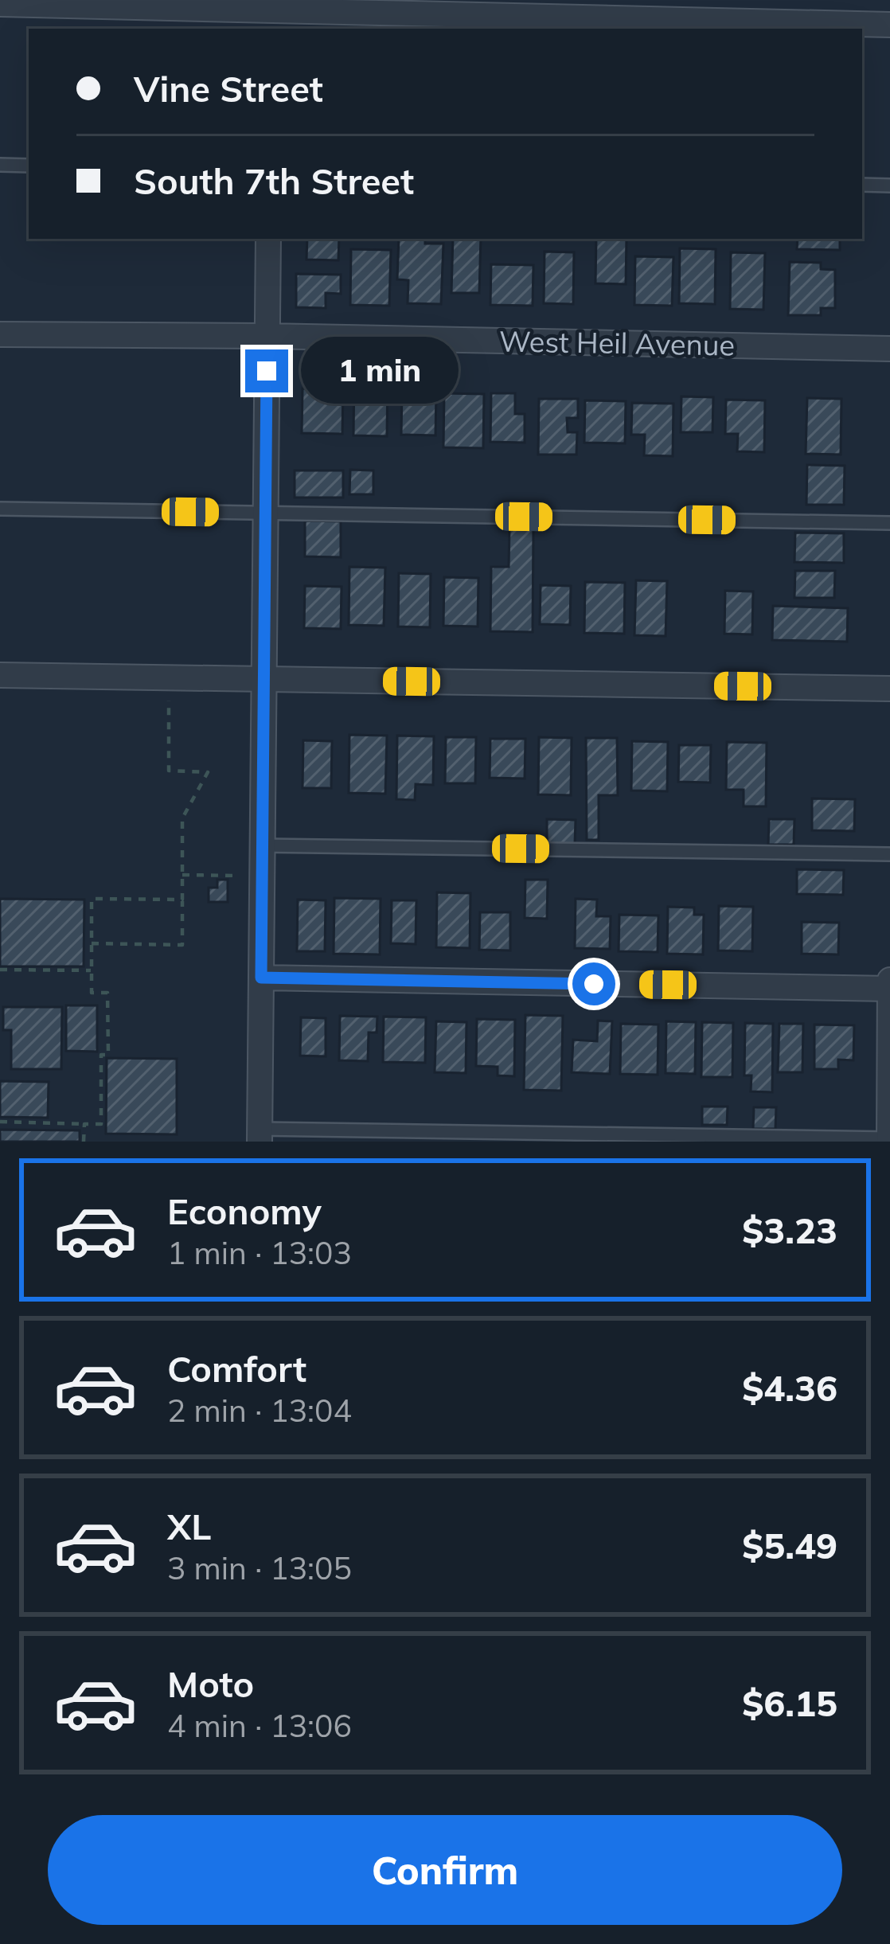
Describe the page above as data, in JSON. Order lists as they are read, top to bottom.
{
  "streets": {
    "street": ["West Heil Avenue"]
  },
  "page": {
    "banner": ["Vine Street", "South 7th Street"],
    "bubble": "1 min",
    "list": [
      {
        "name": "Economy",
        "note": "1 min · 13:03",
        "value": "$3.23"
      },
      {
        "name": "Comfort",
        "note": "2 min · 13:04",
        "value": "$4.36"
      },
      {
        "name": "XL",
        "note": "3 min · 13:05",
        "value": "$5.49"
      },
      {
        "name": "Moto",
        "note": "4 min · 13:06",
        "value": "$6.15"
      }
    ],
    "buttons": "Confirm"
  }
}
